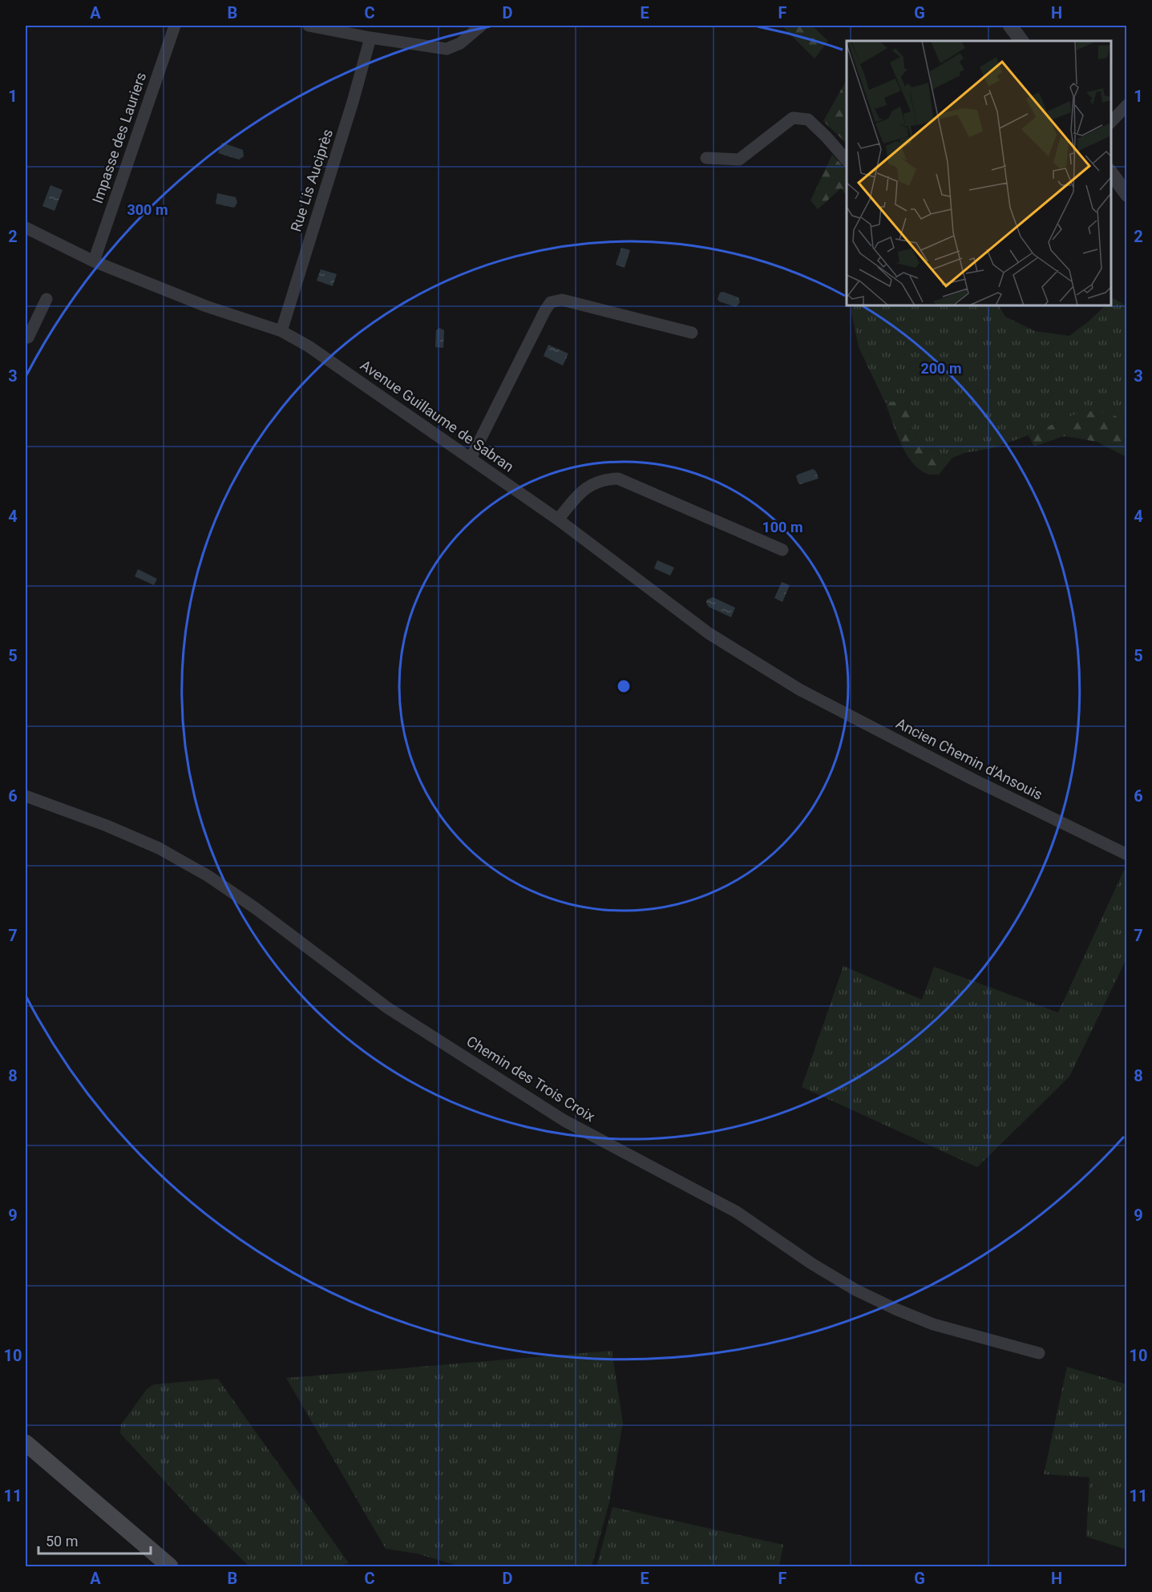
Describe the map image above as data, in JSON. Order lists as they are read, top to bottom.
{
  "streets": {
    "street": [
      "Impasse des Lauriers",
      "Rue Lis Auciprès",
      "Avenue Guillaume de Sabran",
      "Ancien Chemin d'Ansouis",
      "Chemin des Trois Croix"
    ]
  },
  "crossings": [
    ["Impasse des Lauriers", "Avenue Guillaume de Sabran"],
    ["Rue Lis Auciprès", "Avenue Guillaume de Sabran"],
    ["Avenue Guillaume de Sabran", "Ancien Chemin d'Ansouis"]
  ],
  "scale_bar": "50 m",
  "grid": {
    "columns": [
      "A",
      "B",
      "C",
      "D",
      "E",
      "F",
      "G",
      "H"
    ],
    "rows": [
      "1",
      "2",
      "3",
      "4",
      "5",
      "6",
      "7",
      "8",
      "9",
      "10",
      "11"
    ]
  },
  "rings": ["300 m", "200 m", "100 m"]
}
